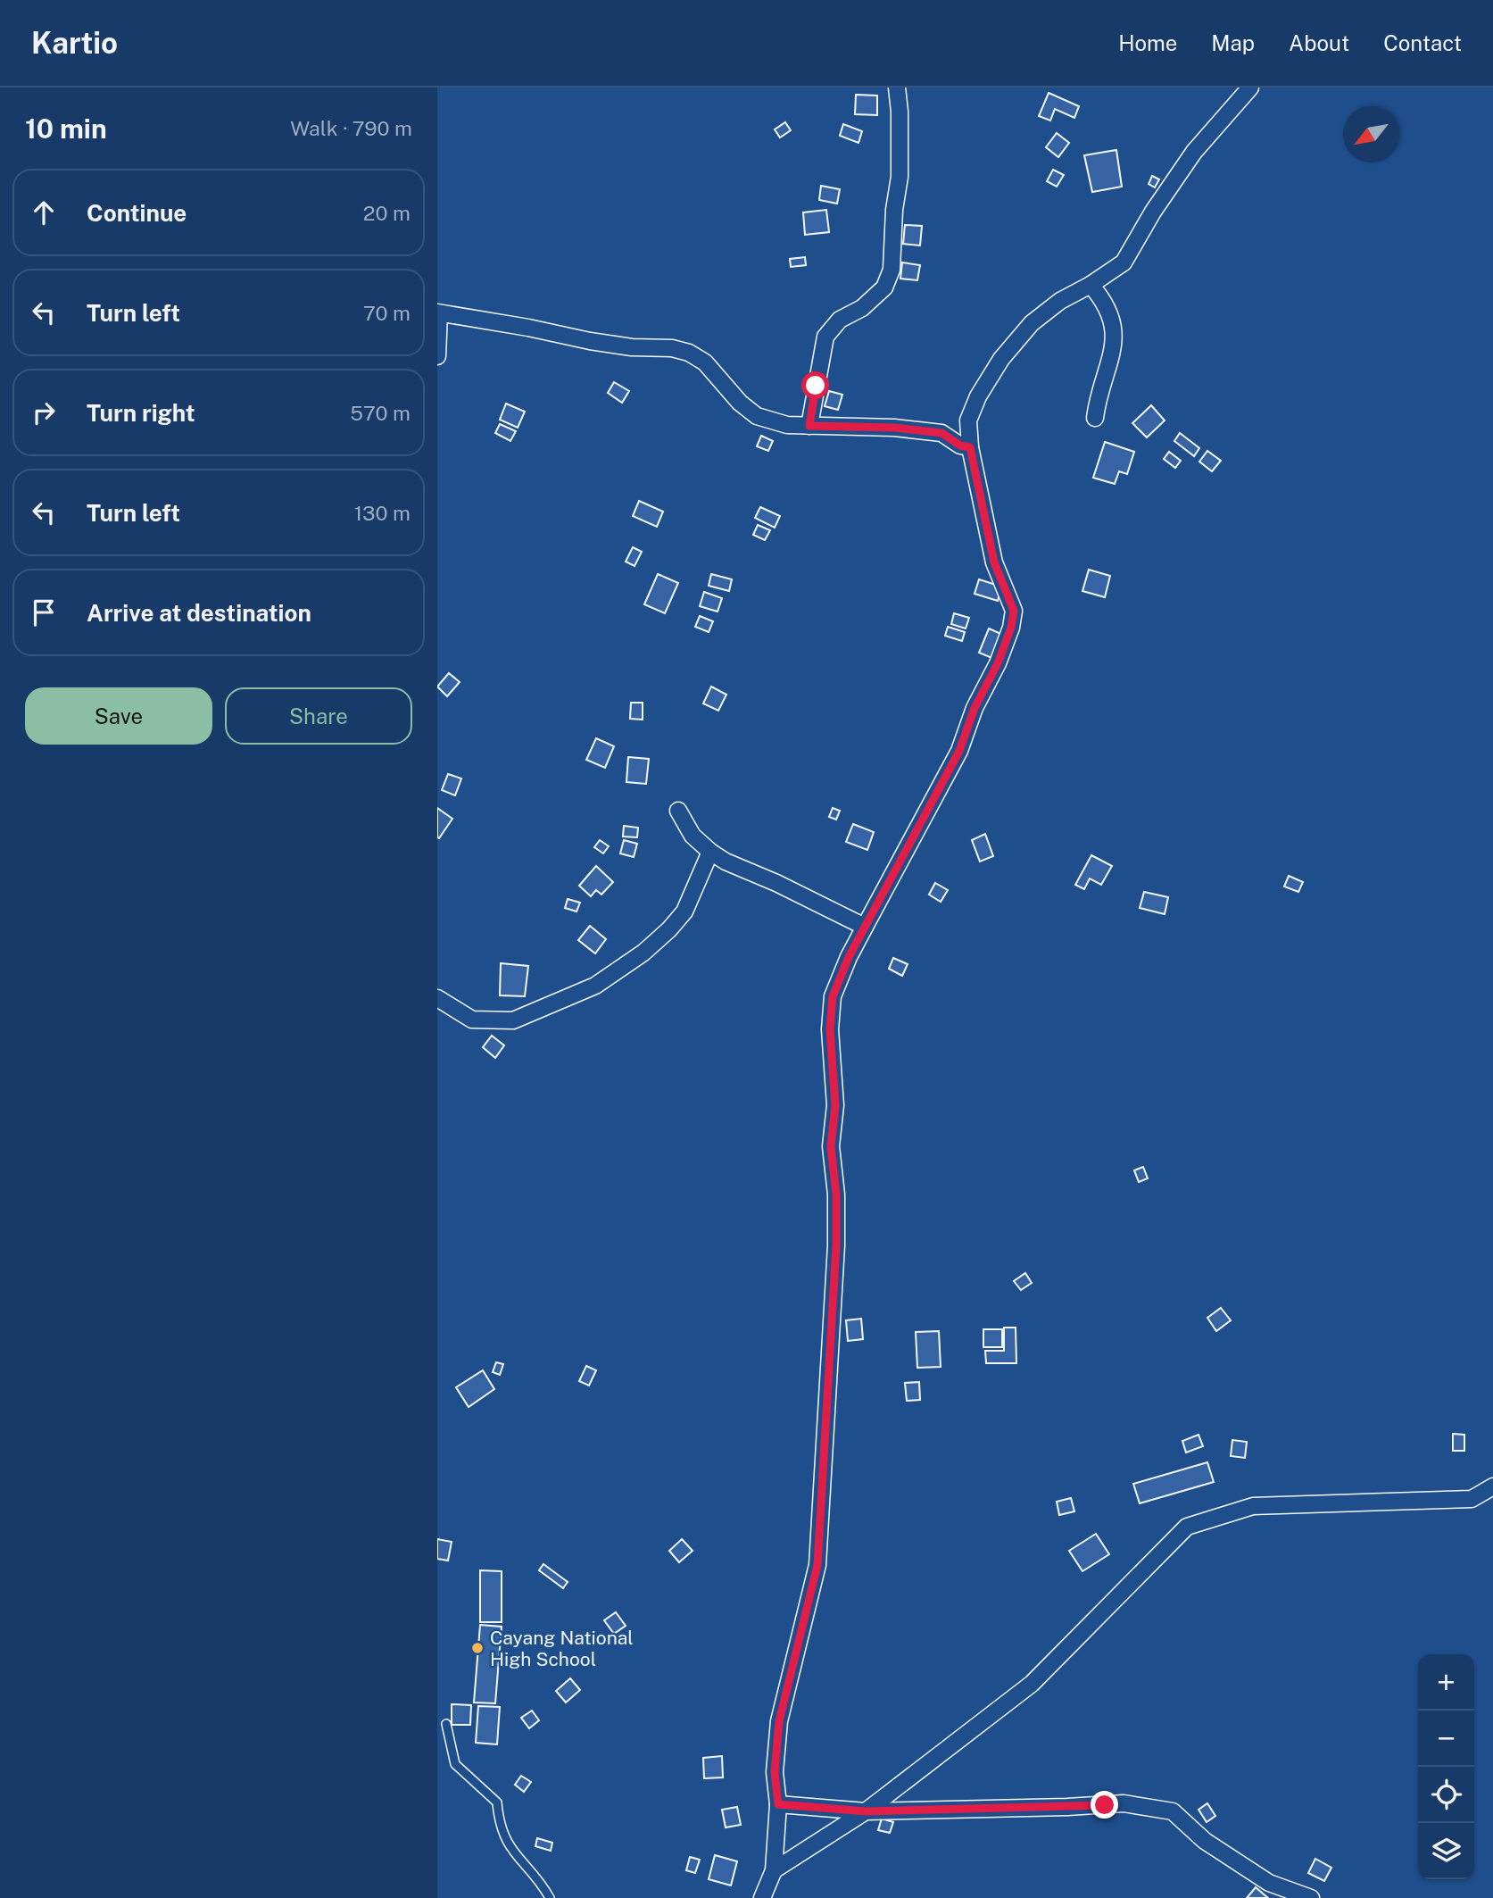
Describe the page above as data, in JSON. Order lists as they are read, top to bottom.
{
  "places": ["Cayang National High School"],
  "north": "bottom left",
  "page": {
    "header": "Kartio",
    "nav": [
      "Home",
      "Map",
      "About",
      "Contact"
    ],
    "heading": ["10 min", "Walk · 790 m"],
    "list": [
      ["Continue", "20 m"],
      ["Turn left", "70 m"],
      ["Turn right", "570 m"],
      ["Turn left", "130 m"],
      "Arrive at destination"
    ],
    "buttons": ["Save", "Share"],
    "map_buttons": ["+", "−"]
  }
}
